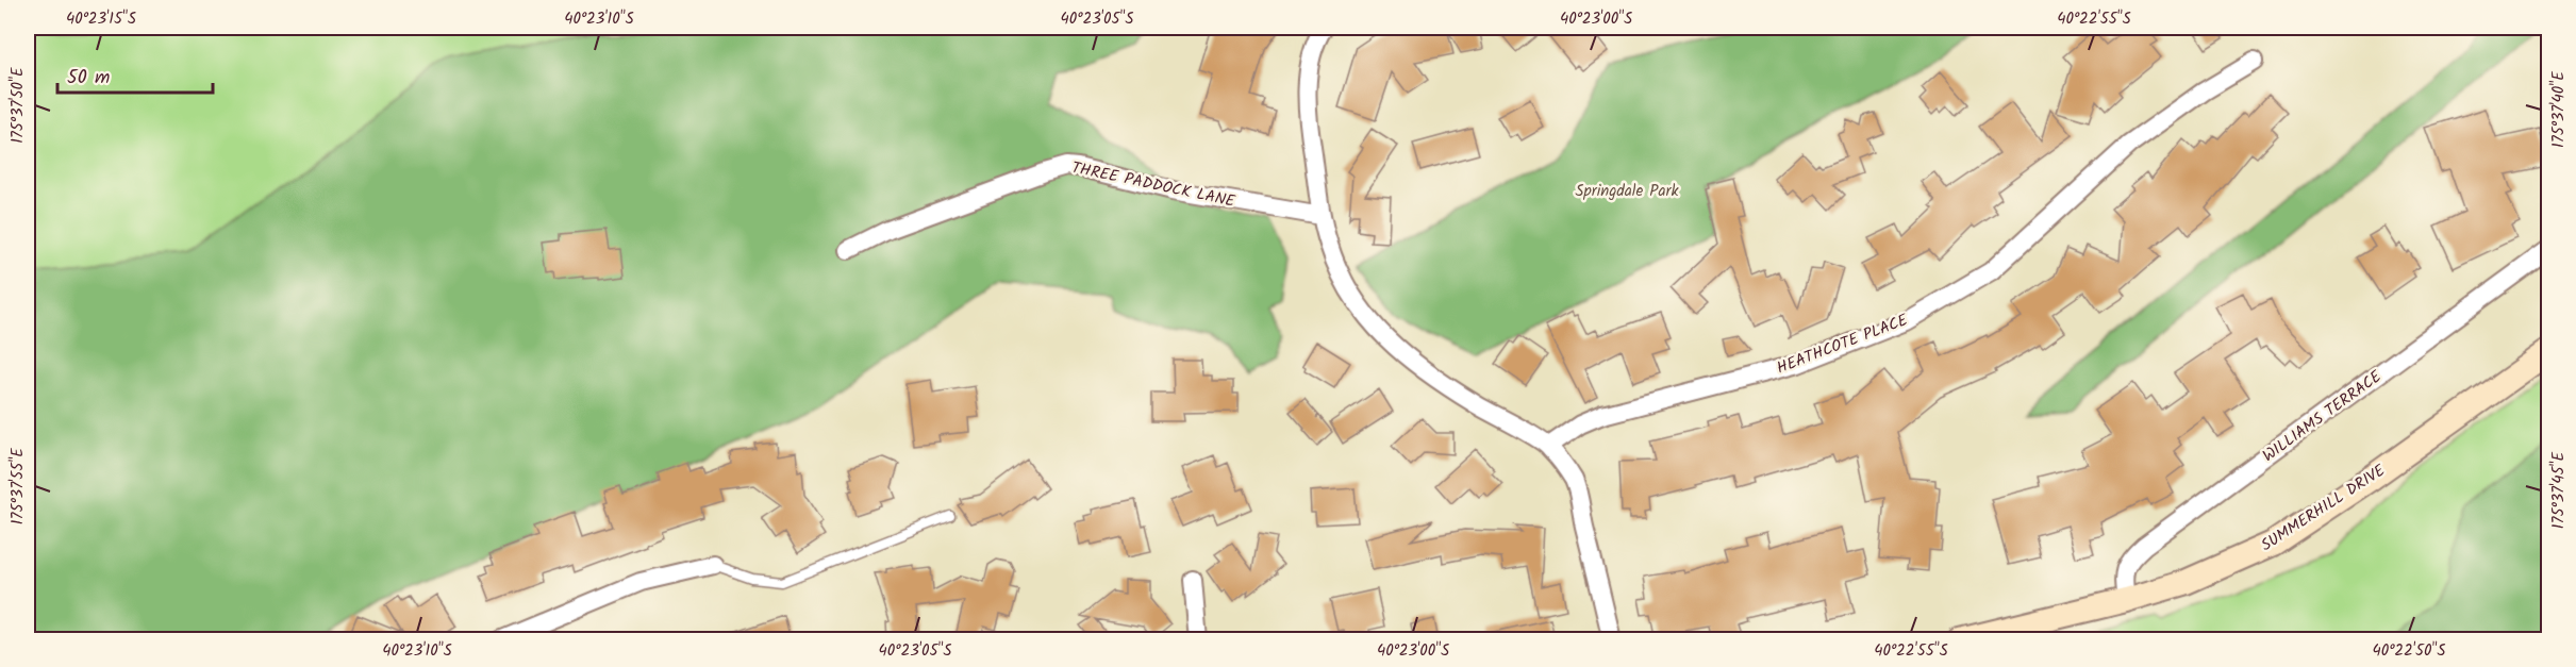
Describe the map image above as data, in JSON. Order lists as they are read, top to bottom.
{
  "streets": {
    "main road": ["SUMMERHILL DRIVE"],
    "street": ["THREE PADDOCK LANE", "HEATHCOTE PLACE", "WILLIAMS TERRACE"]
  },
  "crossings": [
    ["WILLIAMS TERRACE", "SUMMERHILL DRIVE"]
  ],
  "parks": ["Springdale Park"],
  "scale_bar": "50 m",
  "coordinates": [
    "40°23'15\"S",
    "40°23'10\"S",
    "40°23'05\"S",
    "40°23'00\"S",
    "40°22'55\"S",
    "175°37'50\"E",
    "175°37'40\"E",
    "175°37'55\"E",
    "175°37'45\"E",
    "40°22'50\"S"
  ]
}
